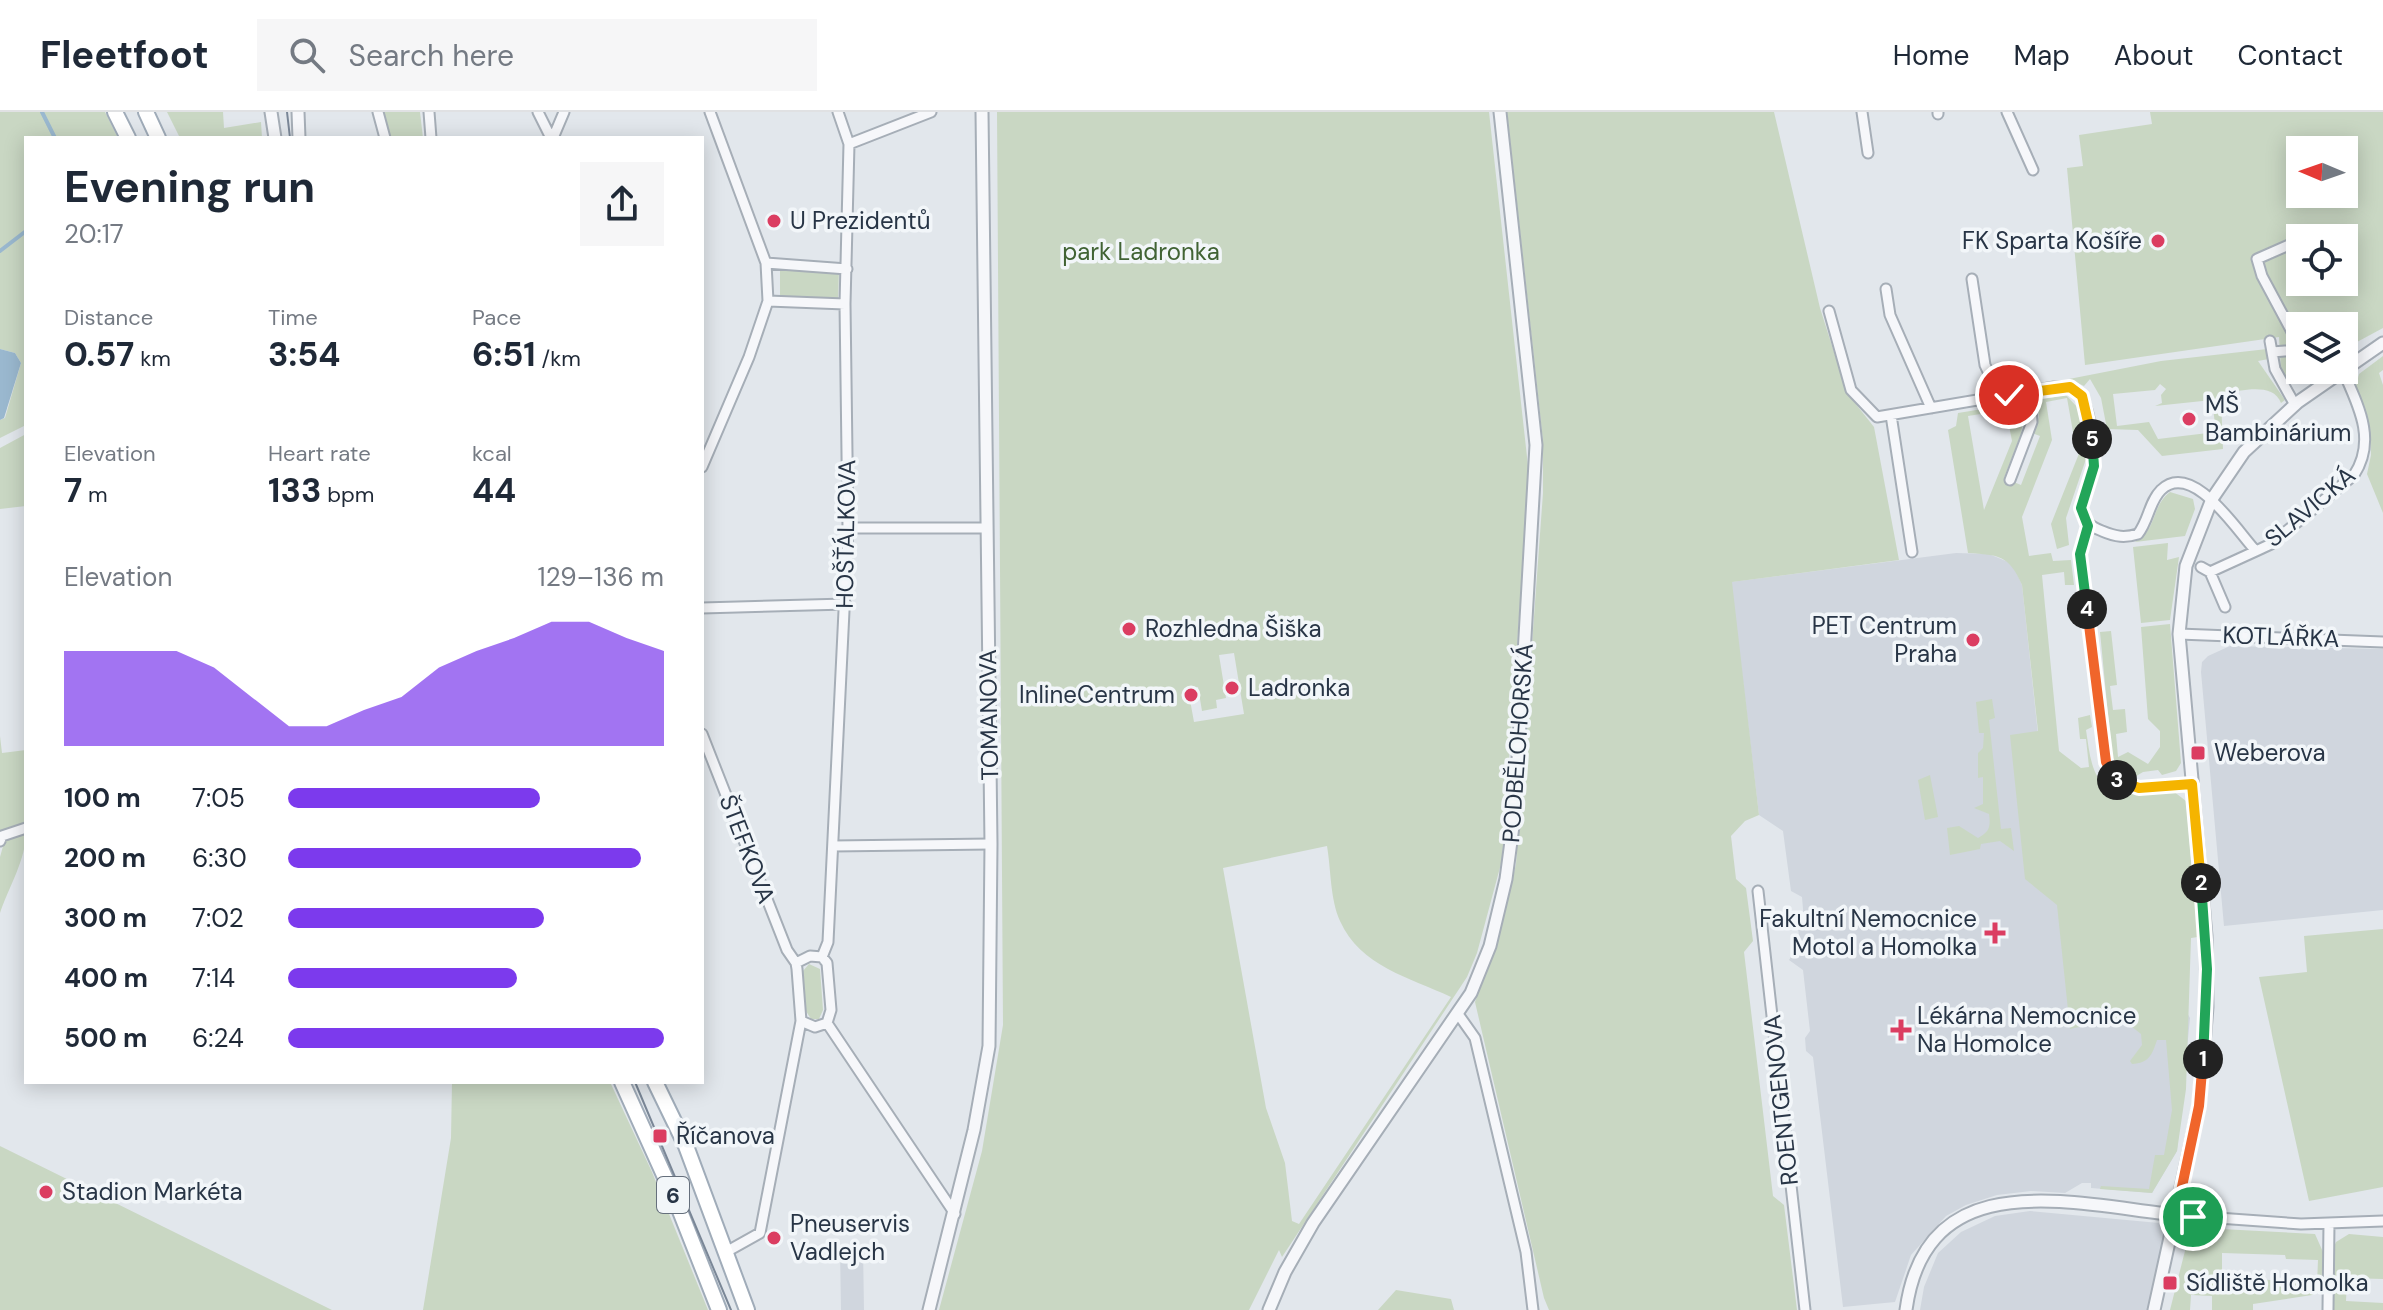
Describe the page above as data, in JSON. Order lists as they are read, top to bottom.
{
  "streets": {
    "main road": ["6"],
    "street": [
      "SLAVICKÁ",
      "HOŠŤÁLKOVA",
      "KOTLÁŘKA",
      "TOMANOVA",
      "PODBĚLOHORSKÁ",
      "ŠTEFKOVA",
      "ROENTGENOVA"
    ]
  },
  "parks": ["park Ladronka"],
  "places": {
    "other": [
      "U Prezidentů",
      "FK Sparta Košíře",
      "MŠ Bambinárium",
      "Rozhledna Šiška",
      "PET Centrum Praha",
      "Ladronka",
      "InlineCentrum",
      "Stadion Markéta",
      "Pneuservis Vadlejch"
    ],
    "transit": ["Weberova", "Říčanova", "Sídliště Homolka"],
    "health": ["Fakultní Nemocnice Motol a Homolka", "Lékárna Nemocnice Na Homolce"]
  },
  "north": "left",
  "page": {
    "header": "Fleetfoot",
    "search": "Search here",
    "nav": [
      "Home",
      "Map",
      "About",
      "Contact"
    ],
    "heading": ["Evening run", "20:17"],
    "stats": [
      ["Distance", "0.57 km"],
      ["Time", "3:54"],
      ["Pace", "6:51 /km"],
      ["Elevation", "7 m"],
      ["Heart rate", "133 bpm"],
      ["kcal", "44"]
    ],
    "pins": [
      "5",
      "4",
      "3",
      "2",
      "1"
    ],
    "chart": ["Elevation", "129–136 m"],
    "list": [
      {
        "name": "100 m",
        "note": "7:05"
      },
      {
        "name": "200 m",
        "note": "6:30"
      },
      {
        "name": "300 m",
        "note": "7:02"
      },
      {
        "name": "400 m",
        "note": "7:14"
      },
      {
        "name": "500 m",
        "note": "6:24"
      }
    ]
  }
}
